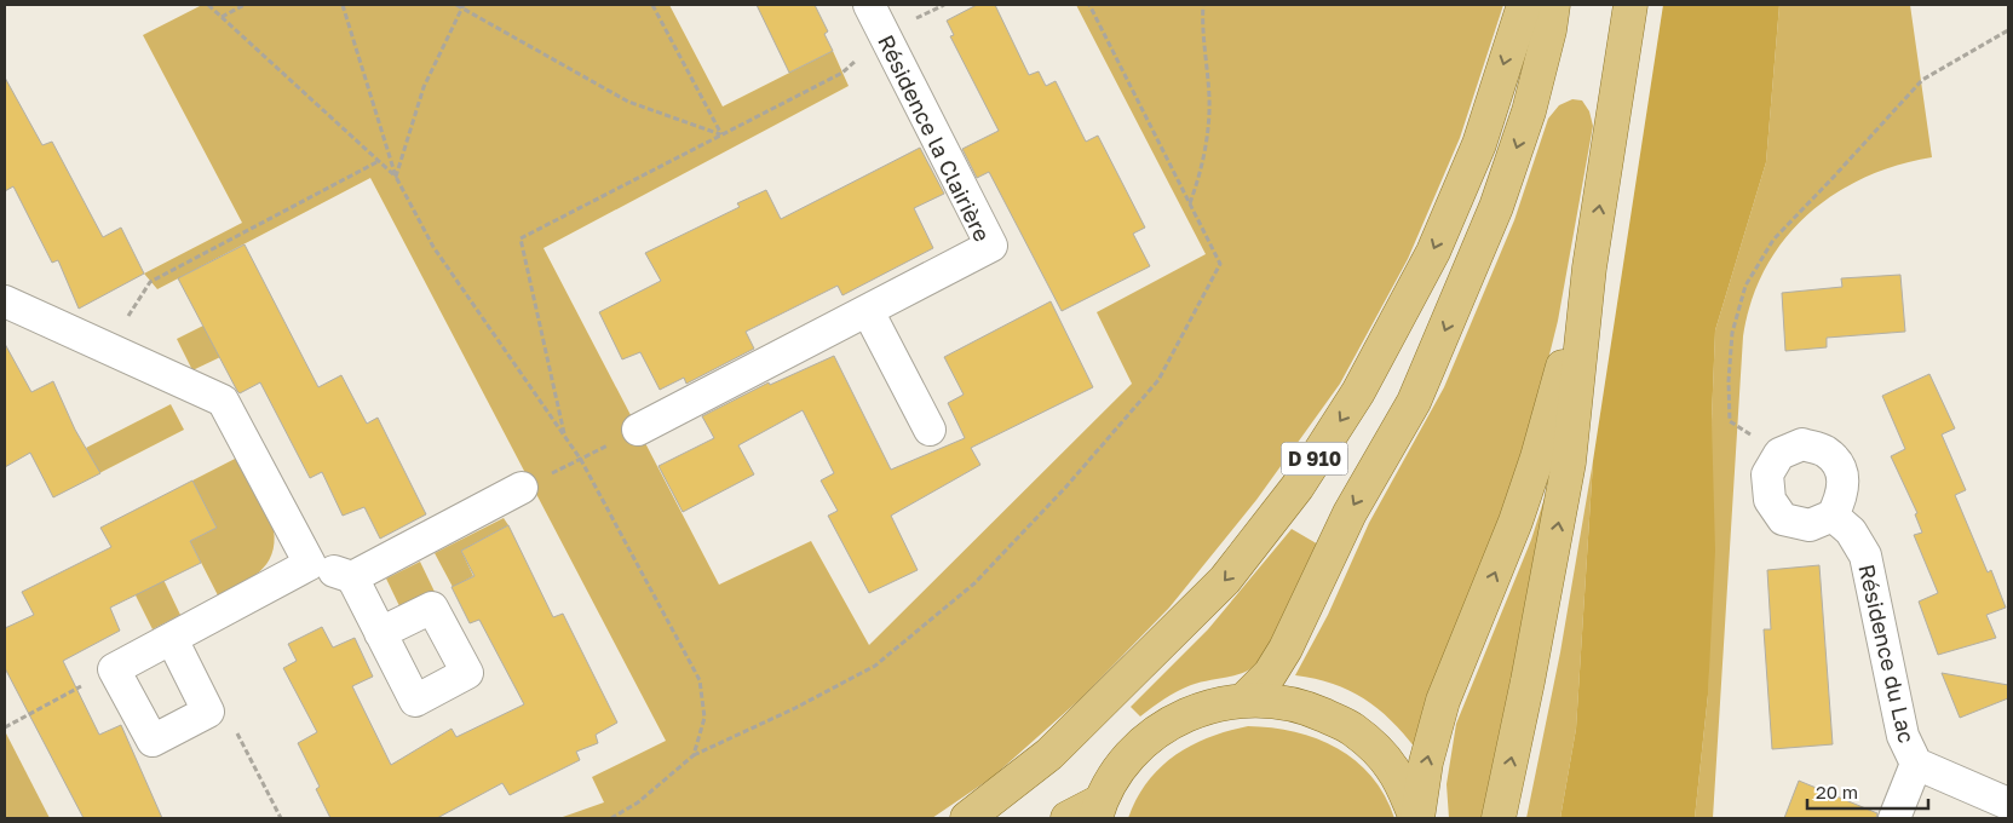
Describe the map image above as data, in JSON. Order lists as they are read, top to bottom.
{
  "streets": {
    "main road": ["D 910"],
    "street": ["Résidence la Clairière", "Résidence du Lac"]
  },
  "scale_bar": "20 m"
}
